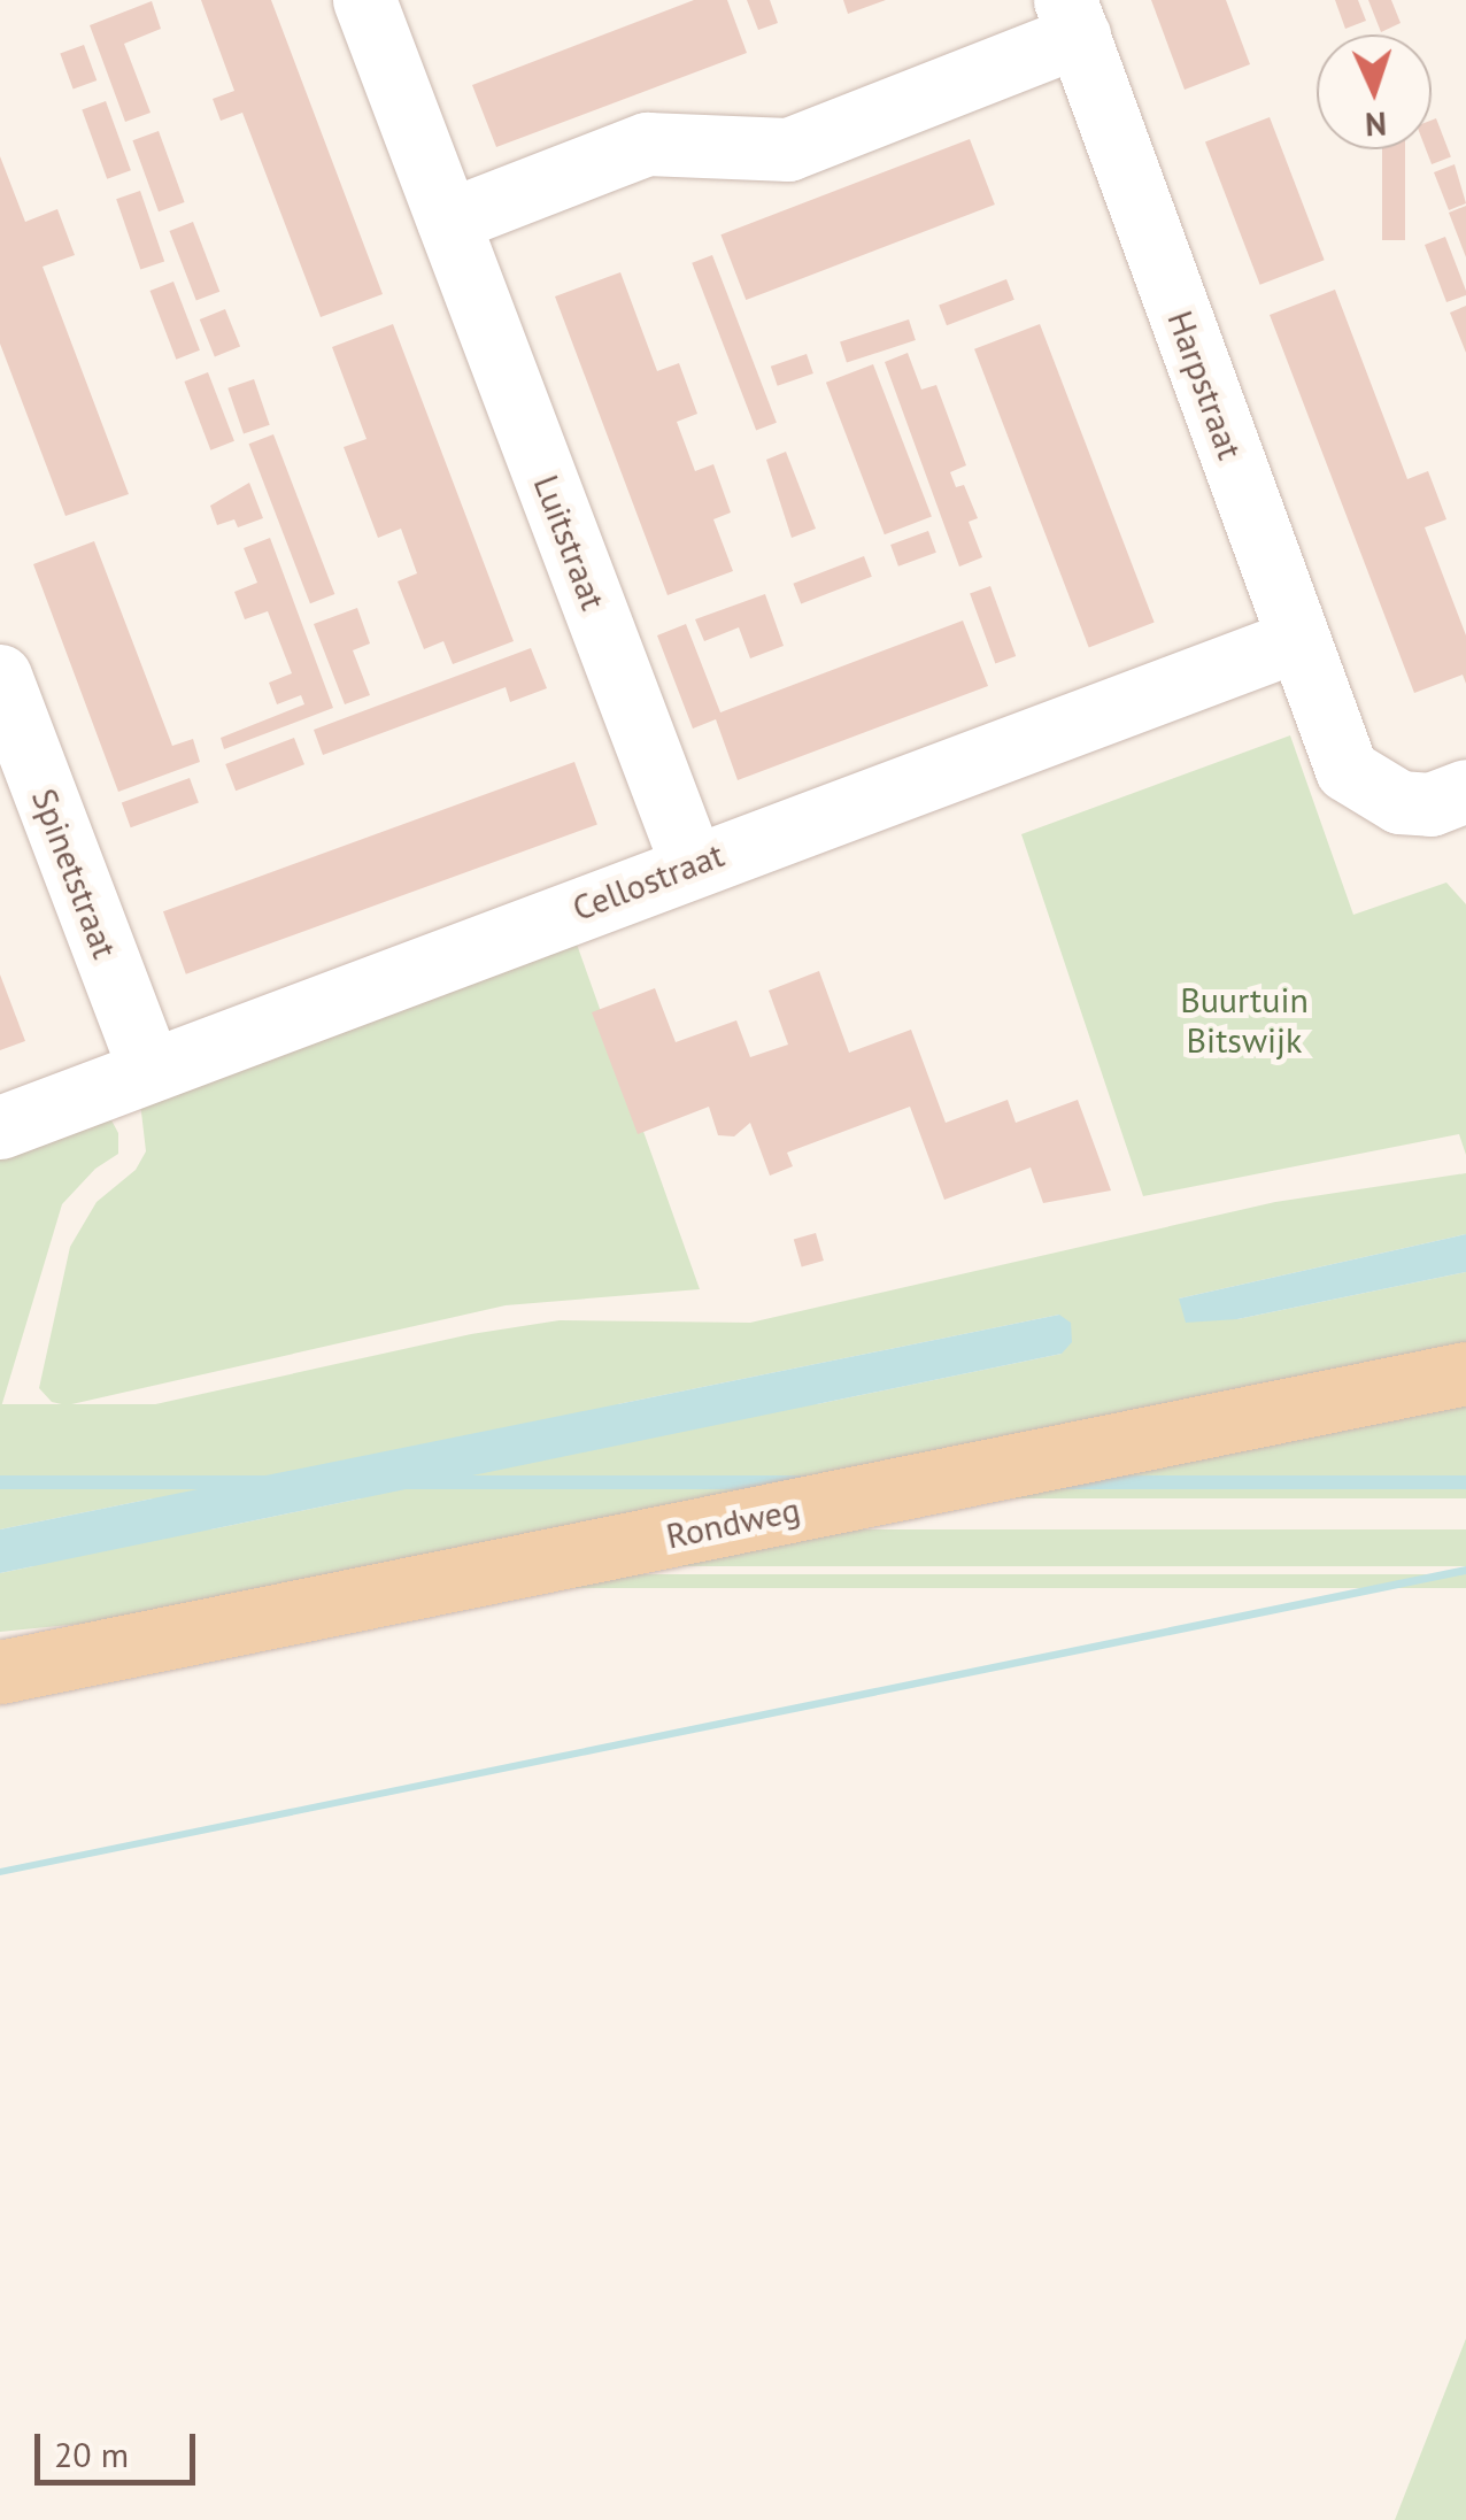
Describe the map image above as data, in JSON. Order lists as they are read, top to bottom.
{
  "streets": {
    "main road": ["Rondweg"],
    "street": [
      "Harpstraat",
      "Luitstraat",
      "Spinetstraat",
      "Cellostraat"
    ]
  },
  "crossings": [
    ["Harpstraat", "Cellostraat"],
    ["Luitstraat", "Cellostraat"],
    ["Spinetstraat", "Cellostraat"]
  ],
  "parks": ["Buurtuin Bitswijk"],
  "scale_bar": "20 m",
  "north": "bottom"
}
